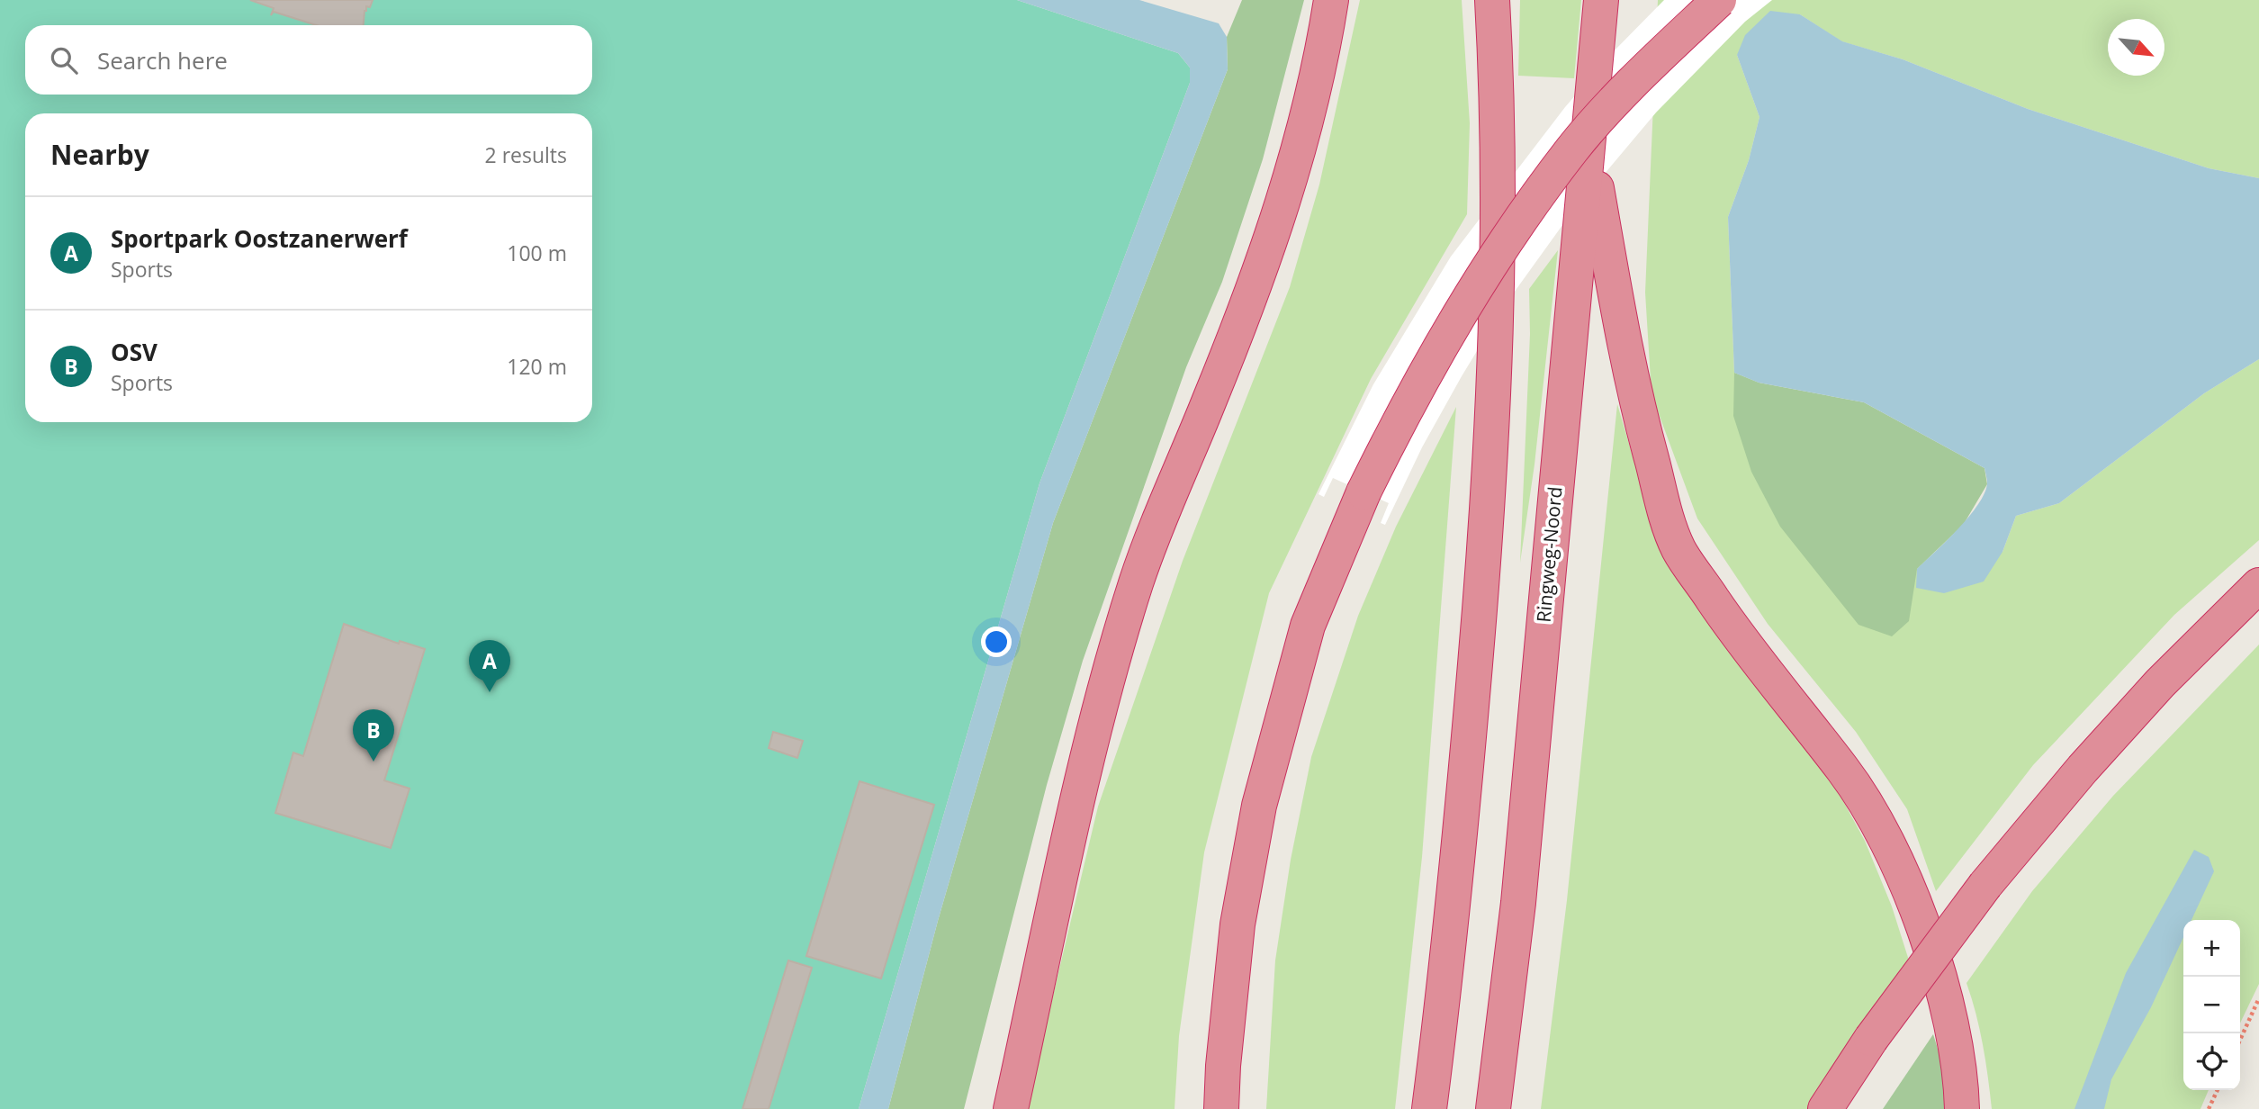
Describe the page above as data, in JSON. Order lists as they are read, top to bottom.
{
  "streets": {
    "highway": ["Ringweg-Noord"]
  },
  "north": "bottom right",
  "page": {
    "search": "Search here",
    "heading": ["Nearby", "2 results"],
    "list": [
      {
        "mark": "A",
        "name": "Sportpark Oostzanerwerf",
        "note": "Sports",
        "value": "100 m"
      },
      {
        "mark": "B",
        "name": "OSV",
        "note": "Sports",
        "value": "120 m"
      }
    ],
    "pins": ["A", "B"],
    "map_buttons": ["+", "−"]
  }
}
